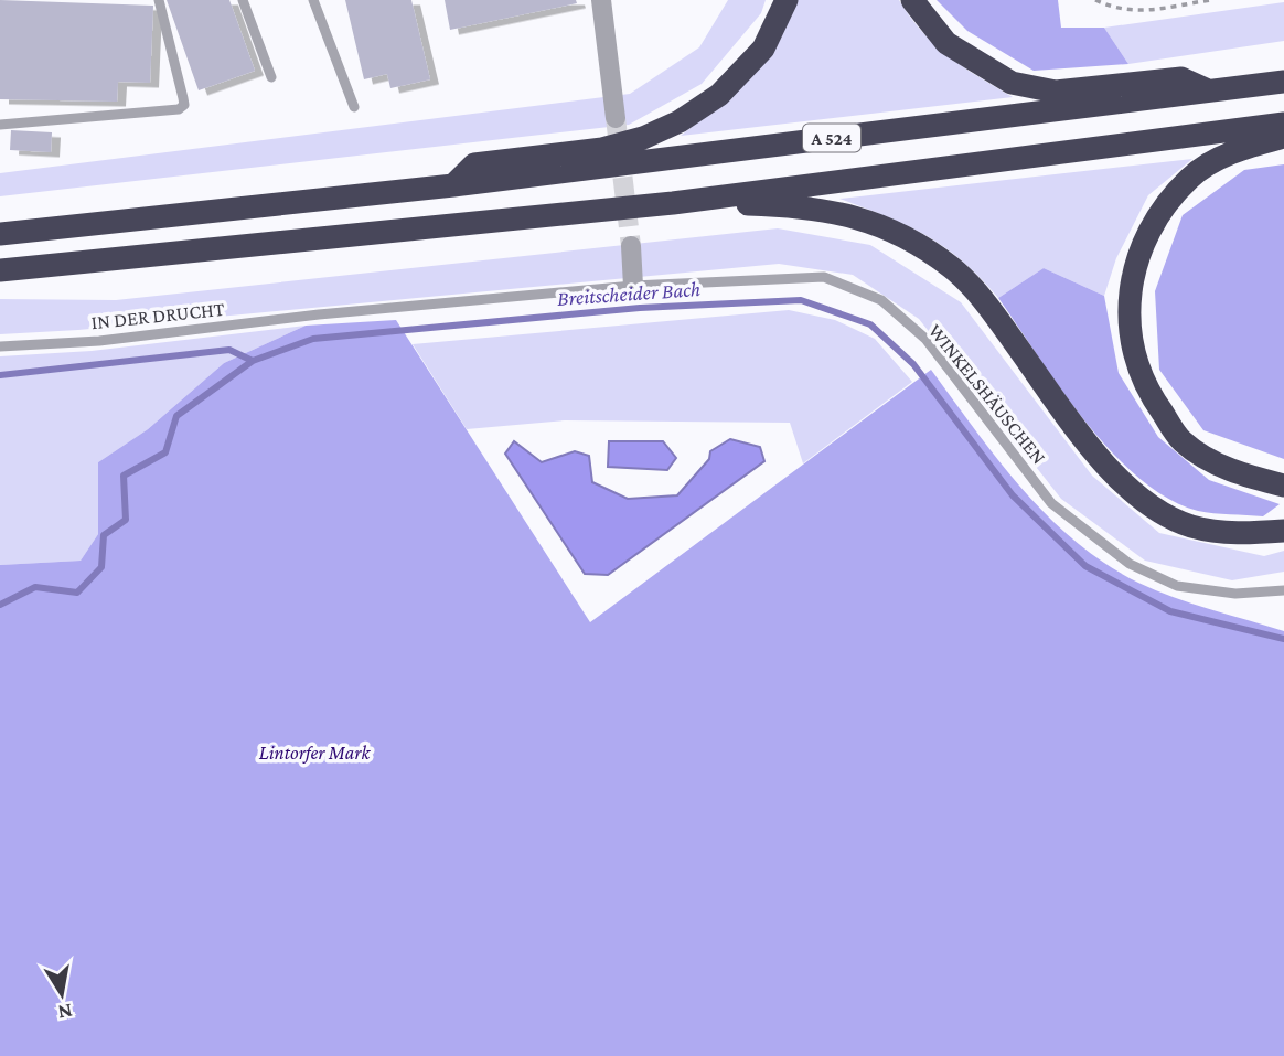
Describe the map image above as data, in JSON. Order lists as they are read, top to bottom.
{
  "streets": {
    "highway": ["A 524"],
    "lane": ["IN DER DRUCHT", "WINKELSHÄUSCHEN"]
  },
  "crossings": [
    ["IN DER DRUCHT", "WINKELSHÄUSCHEN"]
  ],
  "water": ["Breitscheider Bach"],
  "parks": ["Lintorfer Mark"],
  "north": "bottom"
}
